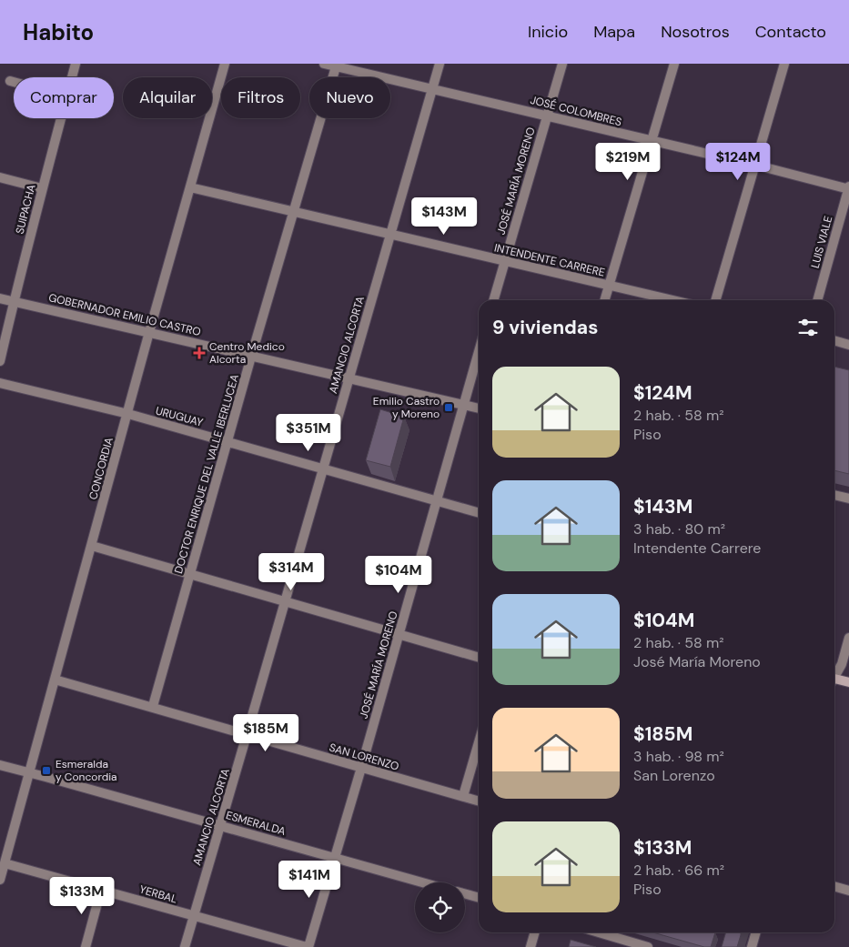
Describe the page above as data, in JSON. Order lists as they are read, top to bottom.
{
  "streets": {
    "street": [
      "JOSÉ COLOMBRES",
      "JOSÉ MARÍA MORENO",
      "SUIPACHA",
      "LUIS VIALE",
      "INTENDENTE CARRERE",
      "GOBERNADOR EMILIO CASTRO",
      "AMANCIO ALCORTA",
      "URUGUAY",
      "CONCORDIA",
      "DOCTOR ENRIQUE DEL VALLE IBERLUCEA",
      "SAN LORENZO",
      "ESMERALDA",
      "YERBAL"
    ]
  },
  "crossings": [
    ["JOSÉ COLOMBRES", "JOSÉ MARÍA MORENO"],
    ["JOSÉ COLOMBRES", "LUIS VIALE"],
    ["JOSÉ COLOMBRES", "AMANCIO ALCORTA"],
    ["JOSÉ COLOMBRES", "DOCTOR ENRIQUE DEL VALLE IBERLUCEA"],
    ["JOSÉ MARÍA MORENO", "INTENDENTE CARRERE"],
    ["JOSÉ MARÍA MORENO", "GOBERNADOR EMILIO CASTRO"],
    ["JOSÉ MARÍA MORENO", "URUGUAY"],
    ["JOSÉ MARÍA MORENO", "SAN LORENZO"],
    ["JOSÉ MARÍA MORENO", "ESMERALDA"],
    ["JOSÉ MARÍA MORENO", "YERBAL"],
    ["SUIPACHA", "GOBERNADOR EMILIO CASTRO"],
    ["INTENDENTE CARRERE", "AMANCIO ALCORTA"],
    ["INTENDENTE CARRERE", "CONCORDIA"],
    ["INTENDENTE CARRERE", "DOCTOR ENRIQUE DEL VALLE IBERLUCEA"],
    ["GOBERNADOR EMILIO CASTRO", "AMANCIO ALCORTA"],
    ["GOBERNADOR EMILIO CASTRO", "CONCORDIA"],
    ["GOBERNADOR EMILIO CASTRO", "DOCTOR ENRIQUE DEL VALLE IBERLUCEA"],
    ["AMANCIO ALCORTA", "URUGUAY"],
    ["AMANCIO ALCORTA", "SAN LORENZO"],
    ["AMANCIO ALCORTA", "ESMERALDA"],
    ["AMANCIO ALCORTA", "YERBAL"],
    ["URUGUAY", "CONCORDIA"],
    ["URUGUAY", "DOCTOR ENRIQUE DEL VALLE IBERLUCEA"],
    ["CONCORDIA", "SAN LORENZO"],
    ["CONCORDIA", "ESMERALDA"],
    ["CONCORDIA", "YERBAL"],
    ["DOCTOR ENRIQUE DEL VALLE IBERLUCEA", "SAN LORENZO"]
  ],
  "places": {
    "health": ["Centro Medico Alcorta"],
    "transit": ["Emilio Castro y Moreno", "Esmeralda y Concordia"]
  },
  "page": {
    "header": "Habito",
    "nav": [
      "Inicio",
      "Mapa",
      "Nosotros",
      "Contacto"
    ],
    "chip": [
      "Comprar",
      "Alquilar",
      "Filtros",
      "Nuevo"
    ],
    "price": [
      "$219M",
      "$124M",
      "$143M",
      "$351M",
      "$314M",
      "$104M",
      "$185M",
      "$141M",
      "$133M"
    ],
    "heading": "9 viviendas",
    "list": [
      {
        "name": "$124M",
        "note": "2 hab. · 58 m² · Piso"
      },
      {
        "name": "$143M",
        "note": "3 hab. · 80 m² · Intendente Carrere"
      },
      {
        "name": "$104M",
        "note": "2 hab. · 58 m² · José María Moreno"
      },
      {
        "name": "$185M",
        "note": "3 hab. · 98 m² · San Lorenzo"
      },
      {
        "name": "$133M",
        "note": "2 hab. · 66 m² · Piso"
      }
    ]
  }
}
